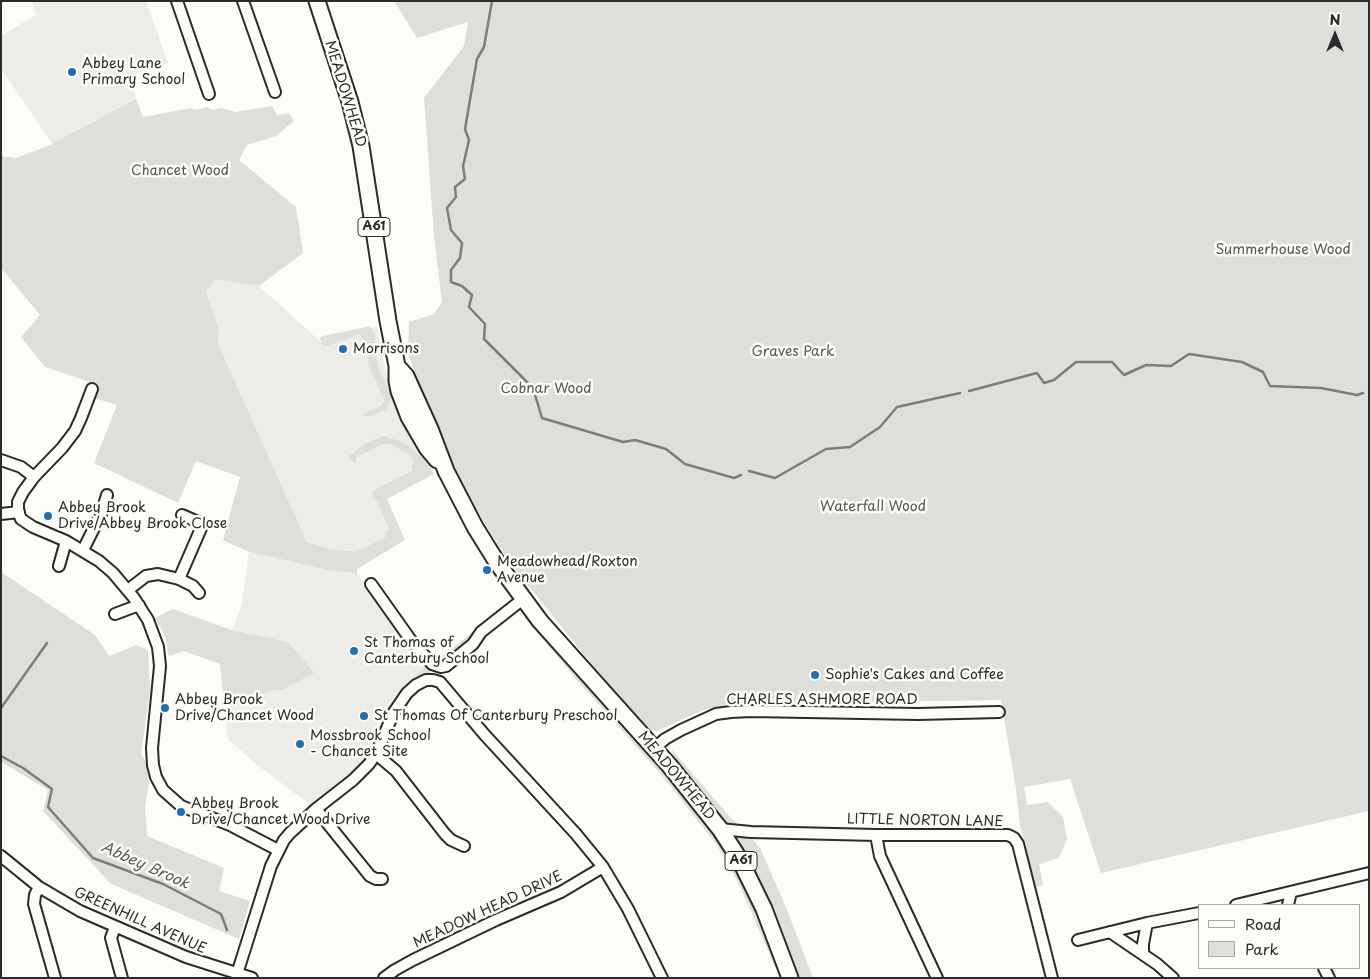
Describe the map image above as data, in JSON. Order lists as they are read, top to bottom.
{
  "streets": {
    "highway": ["MEADOWHEAD", "A61"],
    "street": [
      "CHARLES ASHMORE ROAD",
      "LITTLE NORTON LANE",
      "MEADOW HEAD DRIVE",
      "GREENHILL AVENUE"
    ]
  },
  "crossings": [
    ["MEADOWHEAD", "CHARLES ASHMORE ROAD"],
    ["MEADOWHEAD", "LITTLE NORTON LANE"]
  ],
  "water": ["Abbey Brook"],
  "parks": [
    "Chancet Wood",
    "Summerhouse Wood",
    "Graves Park",
    "Cobnar Wood",
    "Waterfall Wood"
  ],
  "places": [
    "Abbey Lane Primary School",
    "Morrisons",
    "Abbey Brook Drive/Abbey Brook Close",
    "Meadowhead/Roxton Avenue",
    "St Thomas of Canterbury School",
    "Sophie's Cakes and Coffee",
    "Abbey Brook Drive/Chancet Wood",
    "St Thomas Of Canterbury Preschool",
    "Mossbrook School - Chancet Site",
    "Abbey Brook Drive/Chancet Wood Drive"
  ],
  "legend": ["Road", "Park"],
  "north": "top"
}
